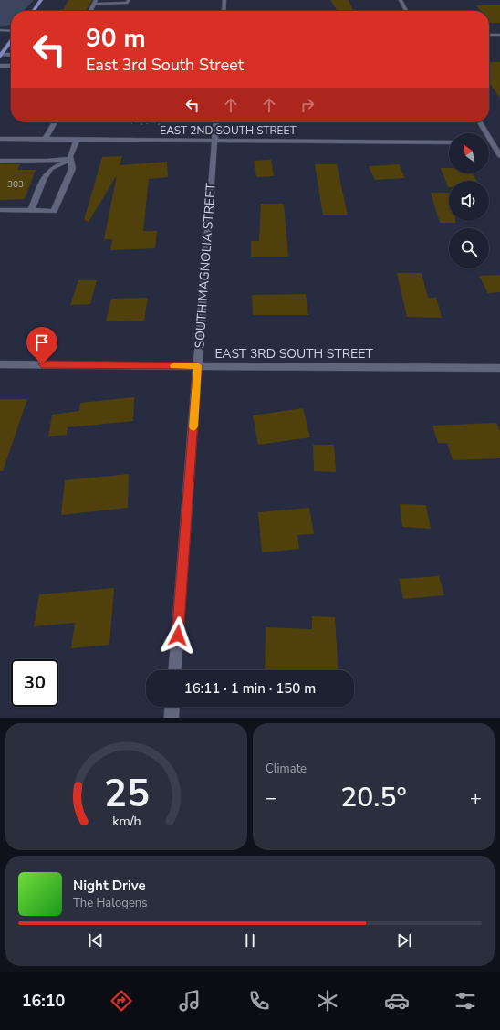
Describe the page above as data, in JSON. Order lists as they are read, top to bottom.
{
  "streets": {
    "street": ["EAST 2ND SOUTH STREET", "SOUTH MAGNOLIA STREET", "EAST 3RD SOUTH STREET"]
  },
  "crossings": [
    ["EAST 2ND SOUTH STREET", "SOUTH MAGNOLIA STREET"],
    ["SOUTH MAGNOLIA STREET", "EAST 3RD SOUTH STREET"]
  ],
  "house_numbers": ["303"],
  "north": "top left",
  "page": {
    "turn": ["90 m", "East 3rd South Street"],
    "limit": "30",
    "trip": "16:11 · 1 min · 150 m",
    "tile": "Climate",
    "heat": ["−", "20.5°", "+"],
    "song": ["Night Drive", "The Halogens"],
    "tabs": "16:10",
    "gauge": ["25", "km/h"]
  }
}
